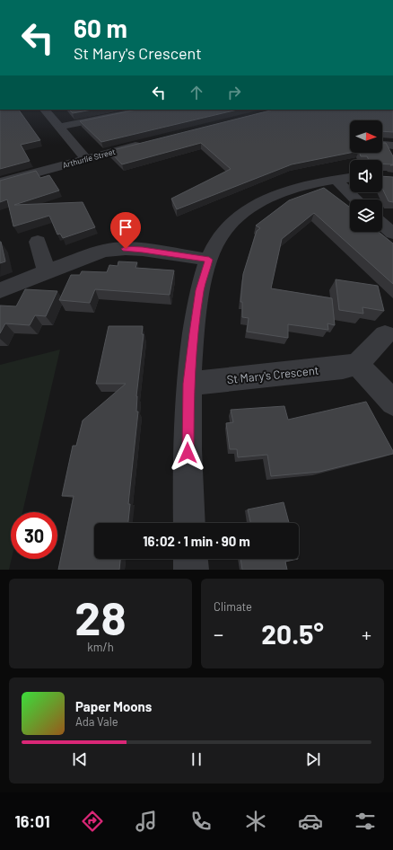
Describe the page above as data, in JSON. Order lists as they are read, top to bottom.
{
  "streets": {
    "street": ["Arthurlie Street", "St Mary's Crescent"]
  },
  "north": "right",
  "page": {
    "turn": ["60 m", "St Mary's Crescent"],
    "limit": "30",
    "trip": "16:02 · 1 min · 90 m",
    "tile": [
      ["28", "km/h"],
      "Climate"
    ],
    "heat": ["−", "20.5°", "+"],
    "song": ["Paper Moons", "Ada Vale"],
    "tabs": "16:01"
  }
}
